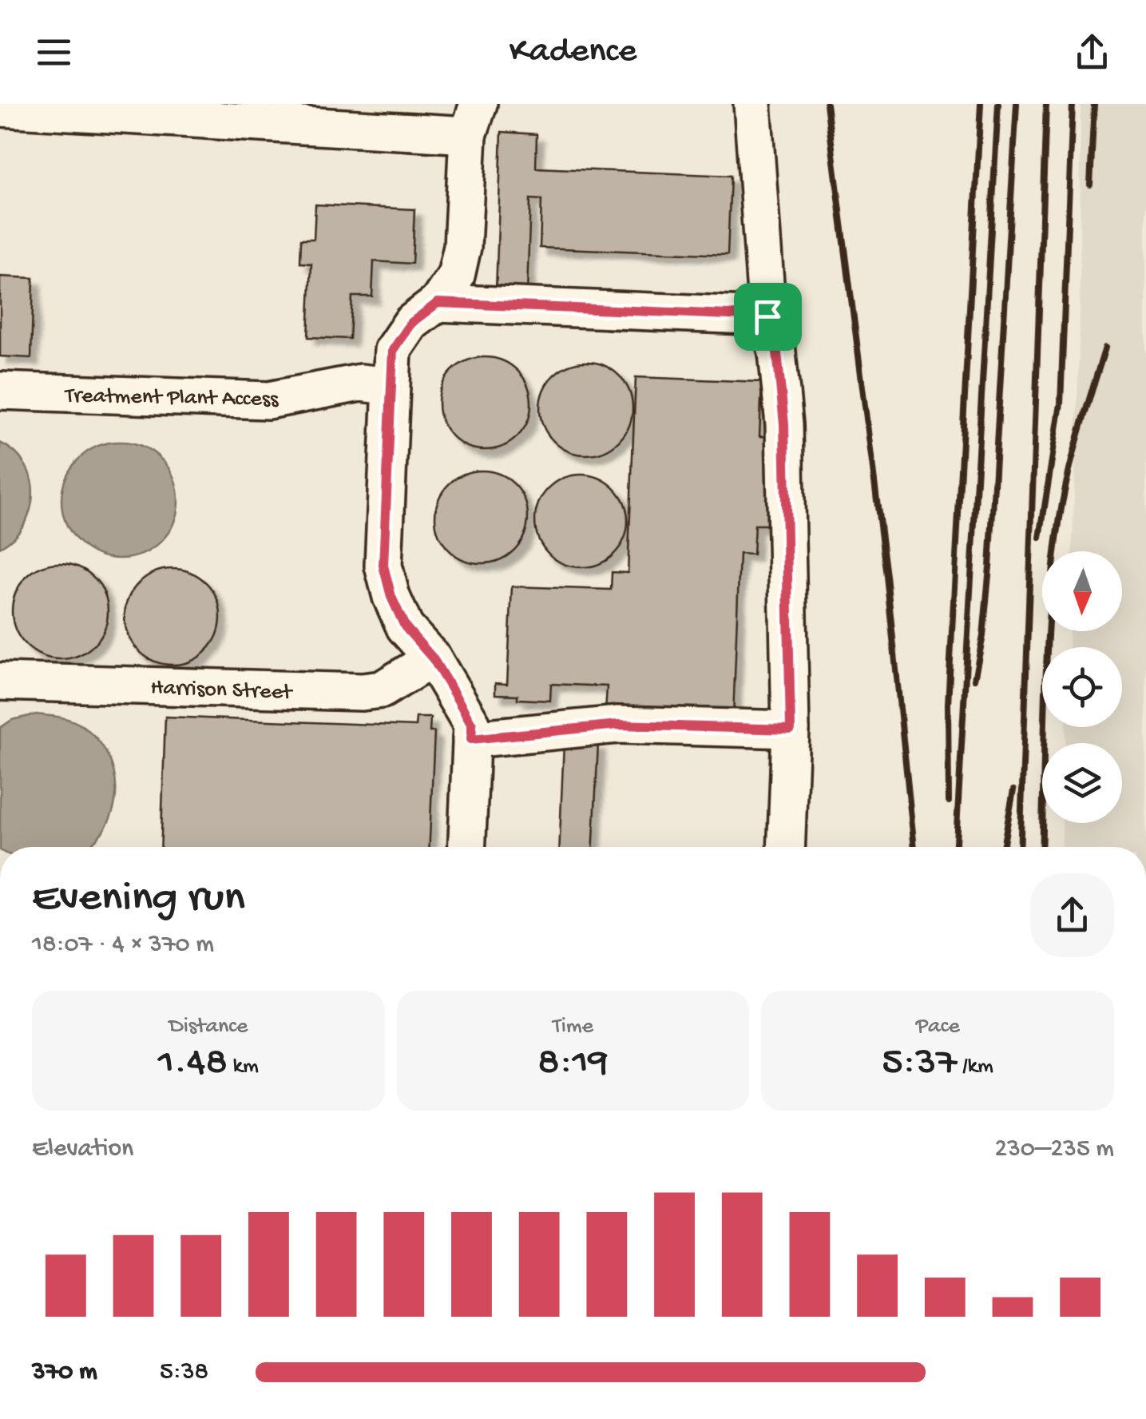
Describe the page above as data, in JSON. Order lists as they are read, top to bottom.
{
  "streets": {
    "lane": ["Treatment Plant Access", "Harrison Street"]
  },
  "north": "bottom",
  "page": {
    "header": "Kadence",
    "heading": ["Evening run", "18:07 · 4 × 370 m"],
    "stats": [
      ["Distance", "1.48 km"],
      ["Time", "8:19"],
      ["Pace", "5:37 /km"]
    ],
    "chart": ["Elevation", "230–235 m"],
    "list": [
      {
        "name": "370 m",
        "note": "5:38"
      }
    ]
  }
}
